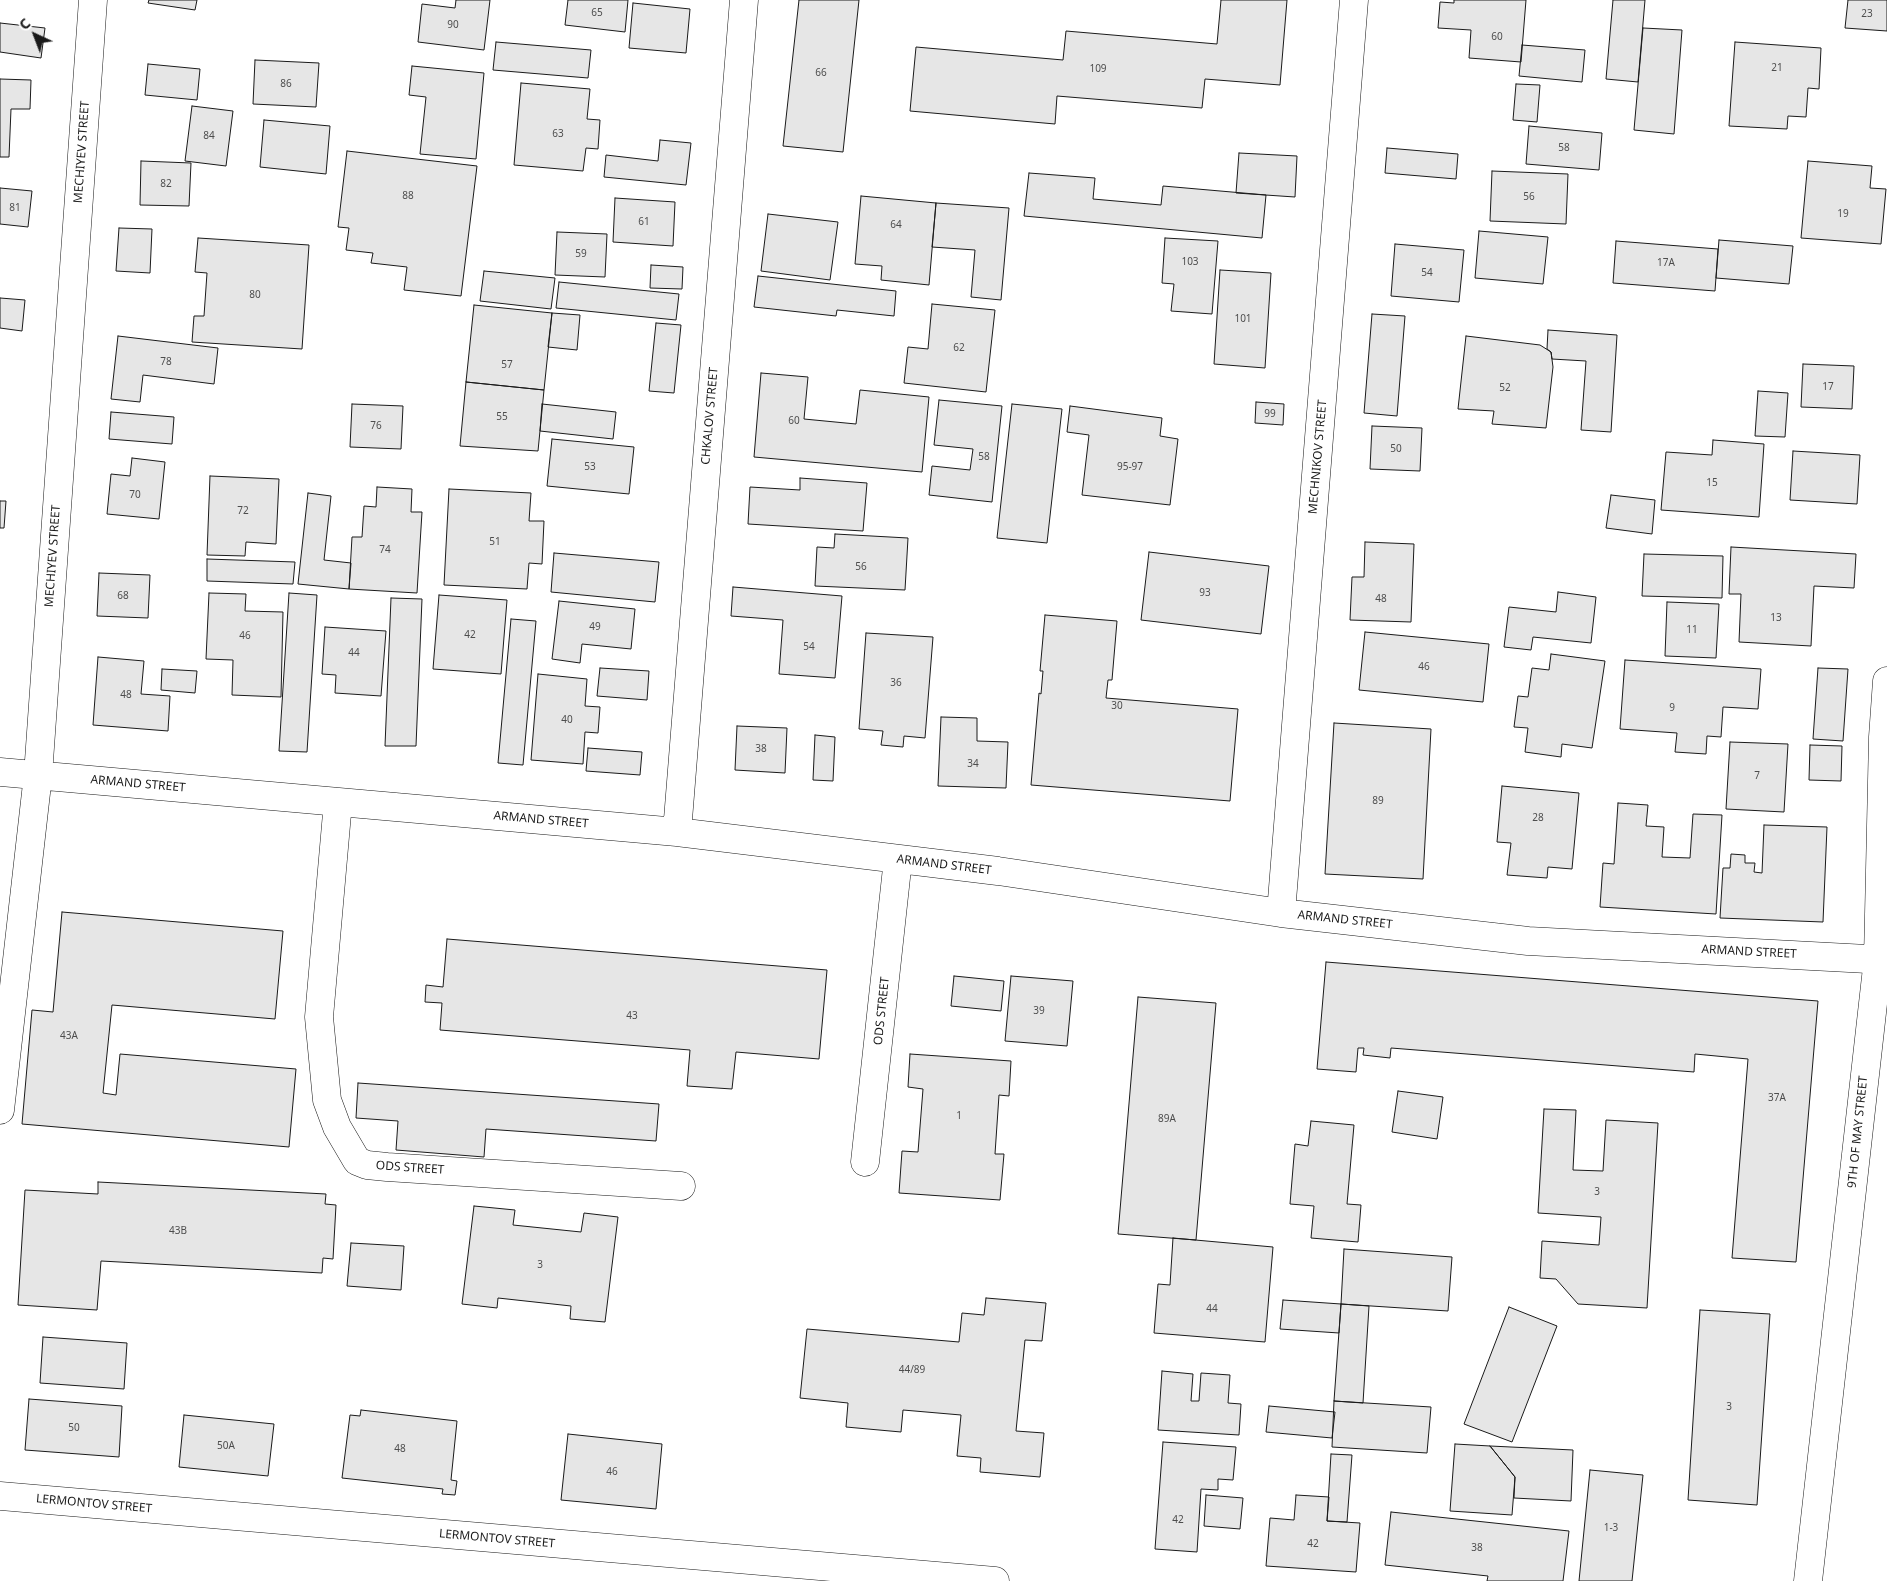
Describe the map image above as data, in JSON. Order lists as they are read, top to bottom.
{
  "streets": {
    "street": [
      "MECHIYEV STREET",
      "CHKALOV STREET",
      "MECHNIKOV STREET",
      "ARMAND STREET",
      "ODS STREET",
      "9TH OF MAY STREET",
      "LERMONTOV STREET"
    ]
  },
  "crossings": [
    ["MECHIYEV STREET", "ARMAND STREET"],
    ["CHKALOV STREET", "ARMAND STREET"],
    ["MECHNIKOV STREET", "ARMAND STREET"],
    ["ARMAND STREET", "ODS STREET"],
    ["ARMAND STREET", "9TH OF MAY STREET"]
  ],
  "house_numbers": [
    "65",
    "23",
    "90",
    "60",
    "21",
    "109",
    "66",
    "86",
    "63",
    "84",
    "58",
    "82",
    "88",
    "56",
    "81",
    "19",
    "61",
    "64",
    "59",
    "103",
    "17А",
    "54",
    "80",
    "101",
    "62",
    "78",
    "57",
    "17",
    "52",
    "99",
    "55",
    "60",
    "76",
    "50",
    "58",
    "53",
    "95-97",
    "15",
    "70",
    "72",
    "51",
    "74",
    "56",
    "93",
    "68",
    "48",
    "13",
    "49",
    "11",
    "42",
    "46",
    "54",
    "44",
    "46",
    "36",
    "48",
    "30",
    "9",
    "40",
    "38",
    "34",
    "7",
    "89",
    "28",
    "39",
    "43",
    "43А",
    "37А",
    "1",
    "89А",
    "3",
    "43В",
    "3",
    "44",
    "44/89",
    "3",
    "50",
    "50А",
    "48",
    "46",
    "42",
    "1-3",
    "42",
    "38"
  ],
  "north": "top left"
}
